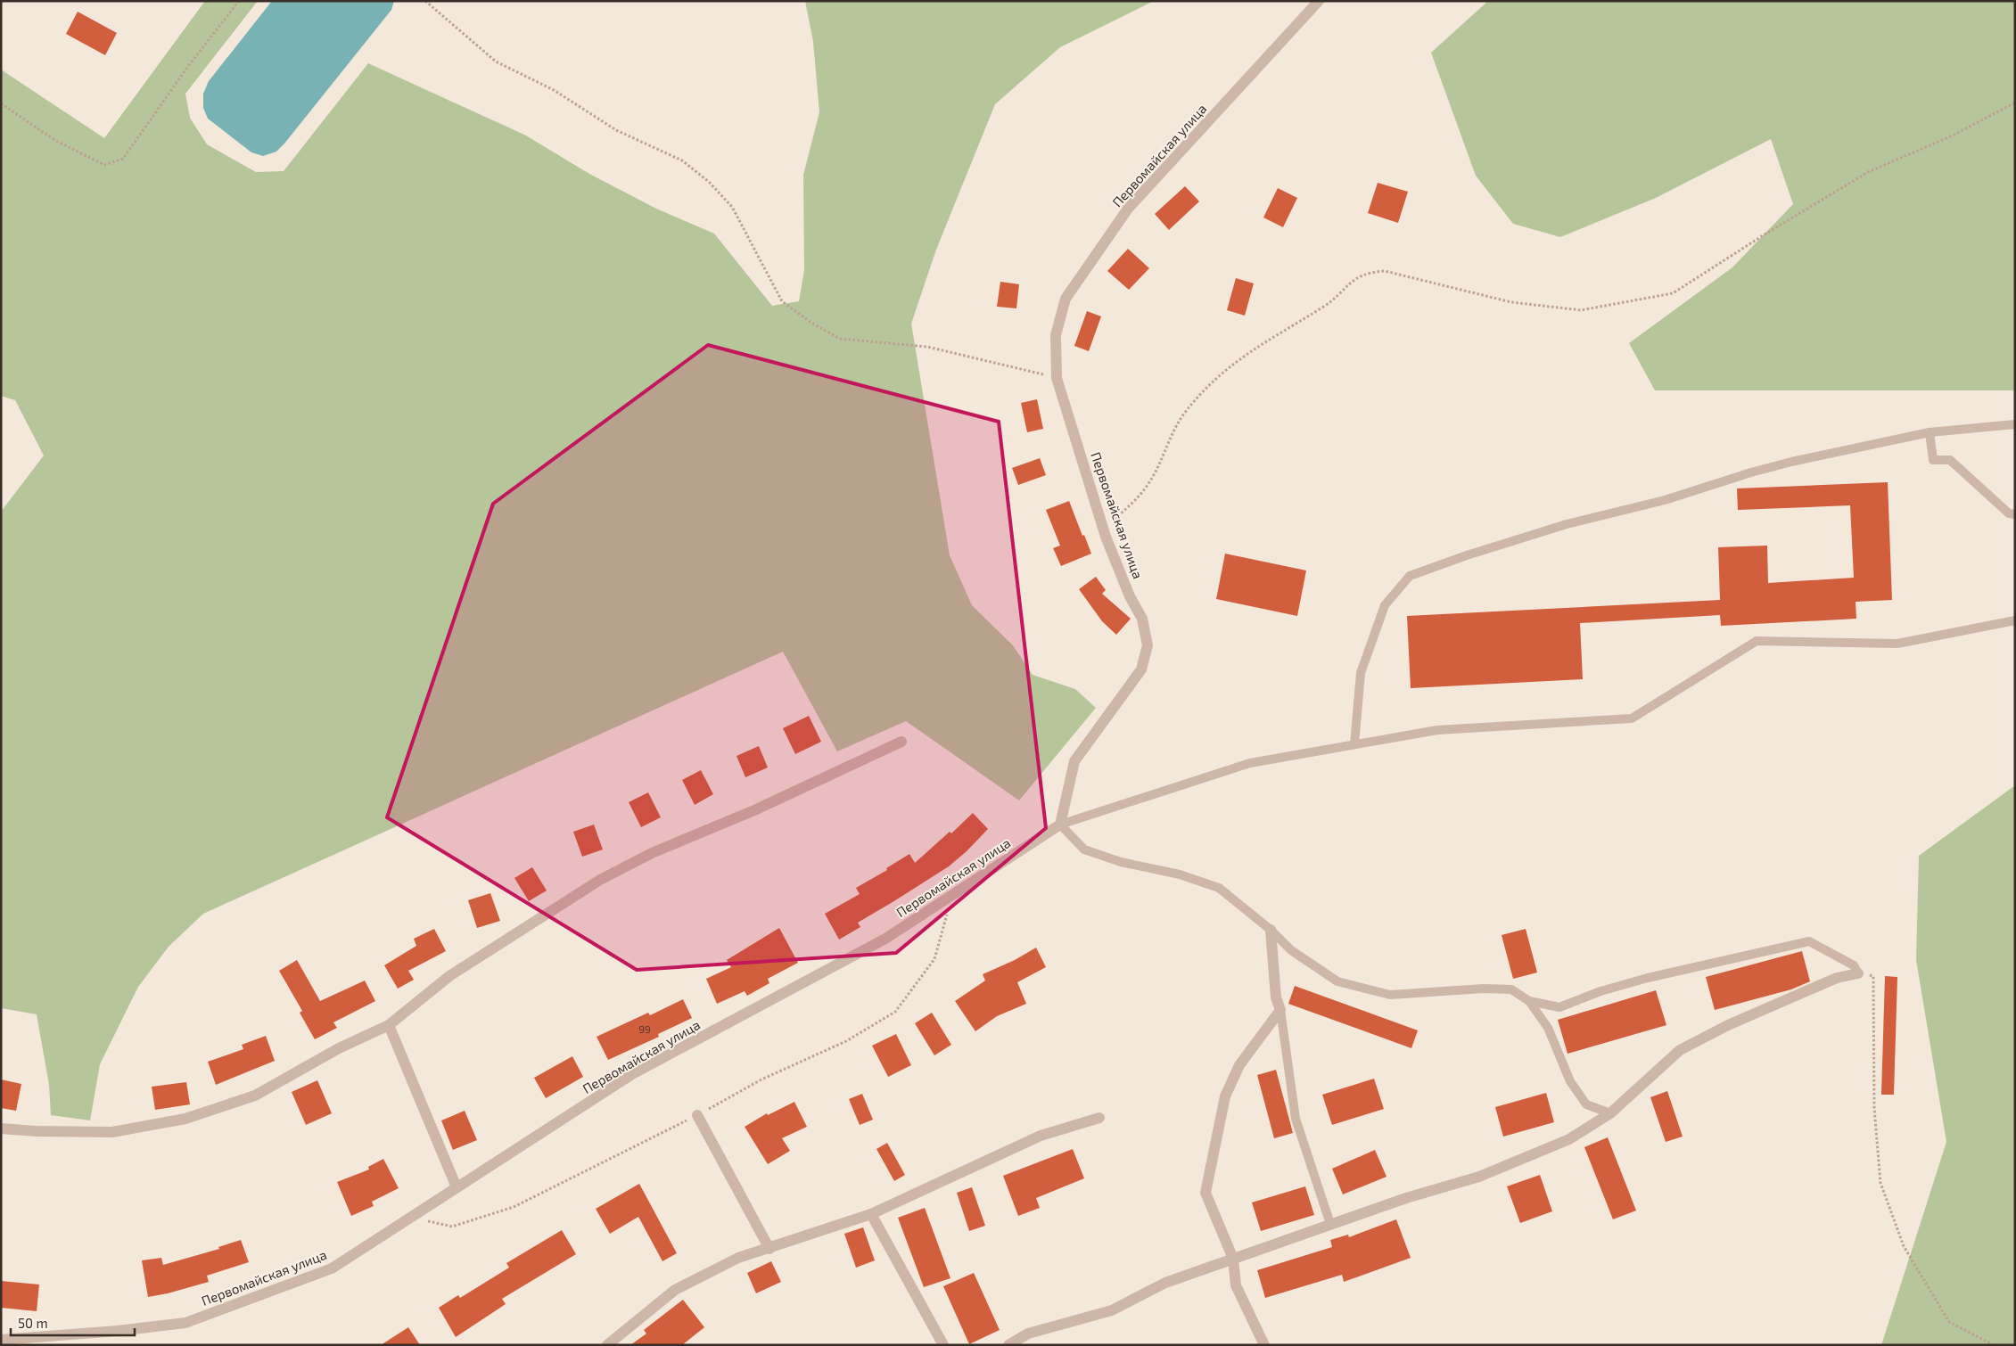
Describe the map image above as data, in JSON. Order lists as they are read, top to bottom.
{
  "streets": {
    "street": ["Первомайская улица"]
  },
  "house_numbers": ["99"],
  "scale_bar": "50 m"
}
